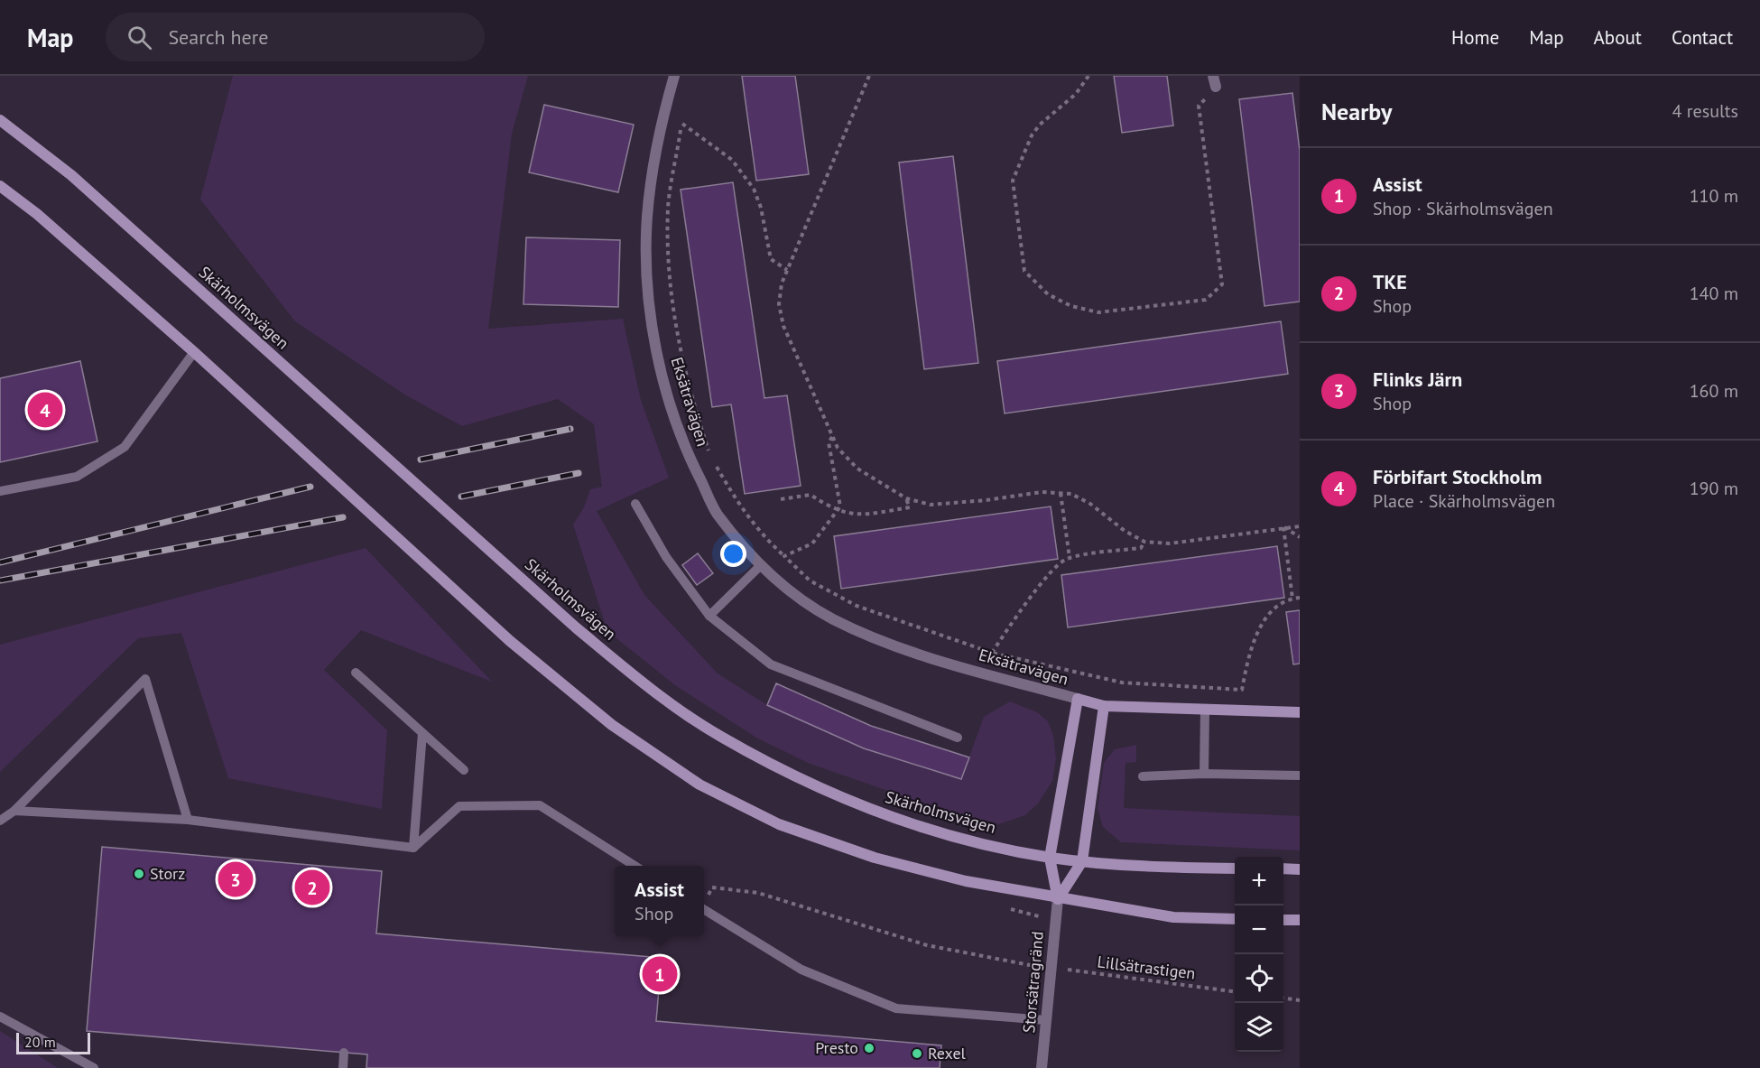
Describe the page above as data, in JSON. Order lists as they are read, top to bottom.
{
  "streets": {
    "main road": ["Skärholmsvägen", "Eksätravägen"],
    "street": ["Storsätragränd"],
    "path": ["Lillsätrastigen"]
  },
  "crossings": [
    ["Skärholmsvägen", "Eksätravägen"],
    ["Lillsätrastigen", "Storsätragränd"]
  ],
  "places": ["Storz", "Presto", "Rexel"],
  "scale_bar": "20 m",
  "page": {
    "header": "Map",
    "search": "Search here",
    "nav": [
      "Home",
      "Map",
      "About",
      "Contact"
    ],
    "heading": ["Nearby", "4 results"],
    "list": [
      {
        "mark": "1",
        "name": "Assist",
        "note": "Shop · Skärholmsvägen",
        "value": "110 m"
      },
      {
        "mark": "2",
        "name": "TKE",
        "note": "Shop",
        "value": "140 m"
      },
      {
        "mark": "3",
        "name": "Flinks Järn",
        "note": "Shop",
        "value": "160 m"
      },
      {
        "mark": "4",
        "name": "Förbifart Stockholm",
        "note": "Place · Skärholmsvägen",
        "value": "190 m"
      }
    ],
    "pins": [
      "4",
      "3",
      "2",
      "1"
    ],
    "map_buttons": ["+", "−"],
    "popup": ["Assist", "Shop"],
    "scale": "20 m"
  }
}
